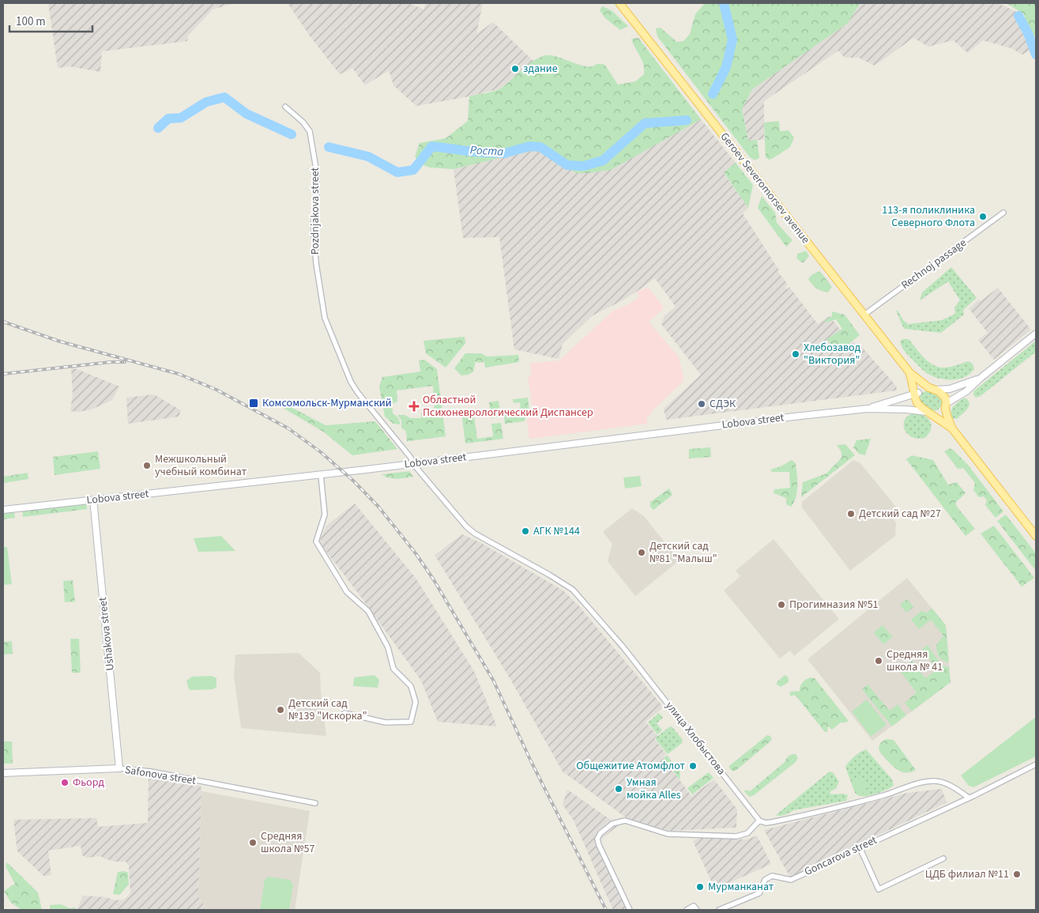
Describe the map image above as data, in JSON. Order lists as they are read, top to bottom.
{
  "streets": {
    "main road": ["Geroev Severomorsev avenue"],
    "street": [
      "Pozdnjakova street",
      "Rechnoj passage",
      "Lobova street",
      "Ushakova street",
      "улица Хлобыстова",
      "Safonova street",
      "Goncarova street"
    ]
  },
  "crossings": [
    ["Geroev Severomorsev avenue", "Rechnoj passage"],
    ["Geroev Severomorsev avenue", "Lobova street"],
    ["Pozdnjakova street", "Lobova street"],
    ["Pozdnjakova street", "улица Хлобыстова"],
    ["Lobova street", "Ushakova street"],
    ["Lobova street", "улица Хлобыстова"],
    ["Ushakova street", "Safonova street"]
  ],
  "water": ["Роста"],
  "places": {
    "other": [
      "здание",
      "113-я поликлиника Северного Флота",
      "Хлебозавод \"Виктория\"",
      "СДЭК",
      "Межшкольный учебный комбинат",
      "Детский сад №27",
      "АГК №144",
      "Детский сад №81 \"Малыш\"",
      "Прогимназия №51",
      "Средняя школа № 41",
      "Детский сад №139 \"Искорка\"",
      "Общежитие Атомфлот",
      "Фьорд",
      "Умная мойка Alles",
      "Средняя школа №57",
      "ЦДБ филиал №11",
      "Мурманканат"
    ],
    "transit": ["Комсомольск-Мурманский"],
    "health": ["Областной Психоневрологический Диспансер"]
  },
  "scale_bar": "100 m"
}
